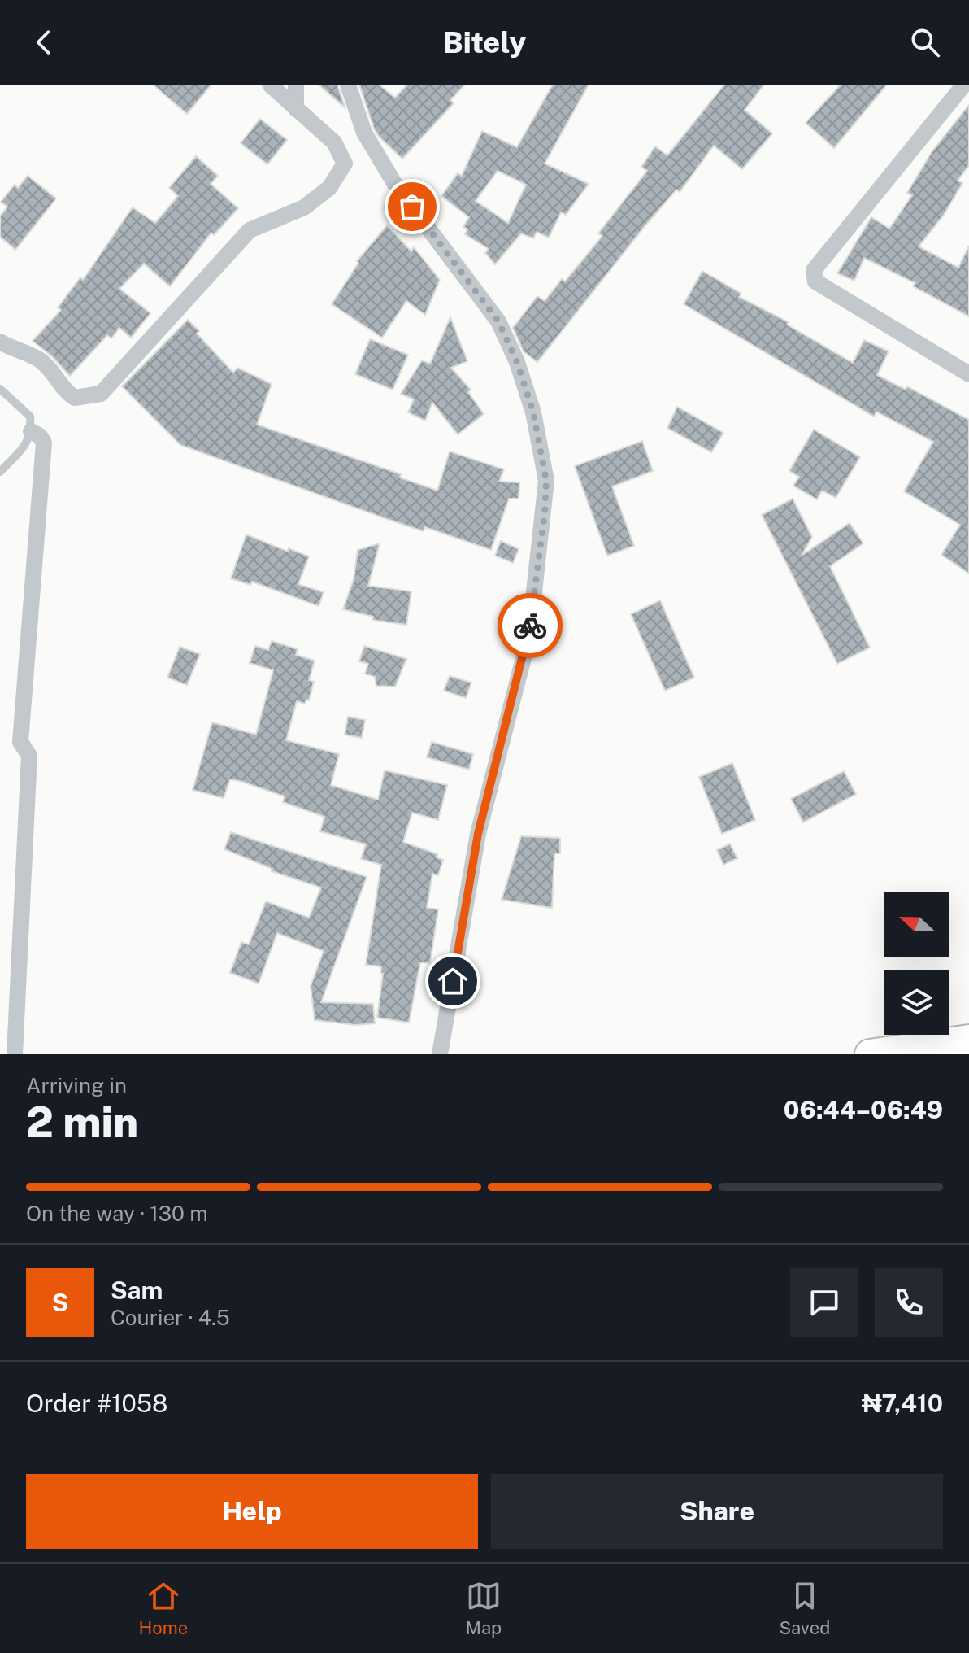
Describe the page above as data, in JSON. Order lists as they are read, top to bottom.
{
  "north": "left",
  "page": {
    "header": "Bitely",
    "heading": ["2 min", "Arriving in", "06:44–06:49"],
    "panel": [
      "Sam",
      "Courier · 4.5",
      "Order #1058",
      "₦7,410"
    ],
    "bar": "On the way · 130 m",
    "round": "S",
    "buttons": ["Help", "Share"],
    "tabs": ["Home", "Map", "Saved"]
  }
}
